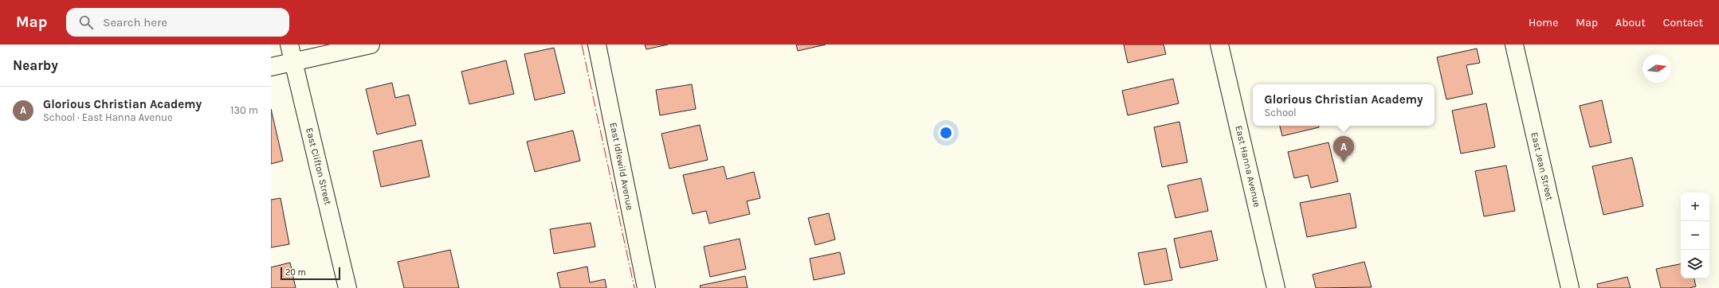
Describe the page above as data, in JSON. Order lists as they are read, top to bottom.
{
  "streets": {
    "street": [
      "East Clifton Street",
      "East Idlewild Avenue",
      "East Hanna Avenue",
      "East Jean Street"
    ]
  },
  "scale_bar": "20 m",
  "north": "right",
  "page": {
    "header": "Map",
    "search": "Search here",
    "nav": [
      "Home",
      "Map",
      "About",
      "Contact"
    ],
    "heading": "Nearby",
    "popup": ["Glorious Christian Academy", "School"],
    "list": [
      {
        "mark": "A",
        "name": "Glorious Christian Academy",
        "note": "School · East Hanna Avenue",
        "value": "130 m"
      }
    ],
    "pins": "A",
    "map_buttons": ["+", "−"],
    "scale": "20 m"
  }
}
